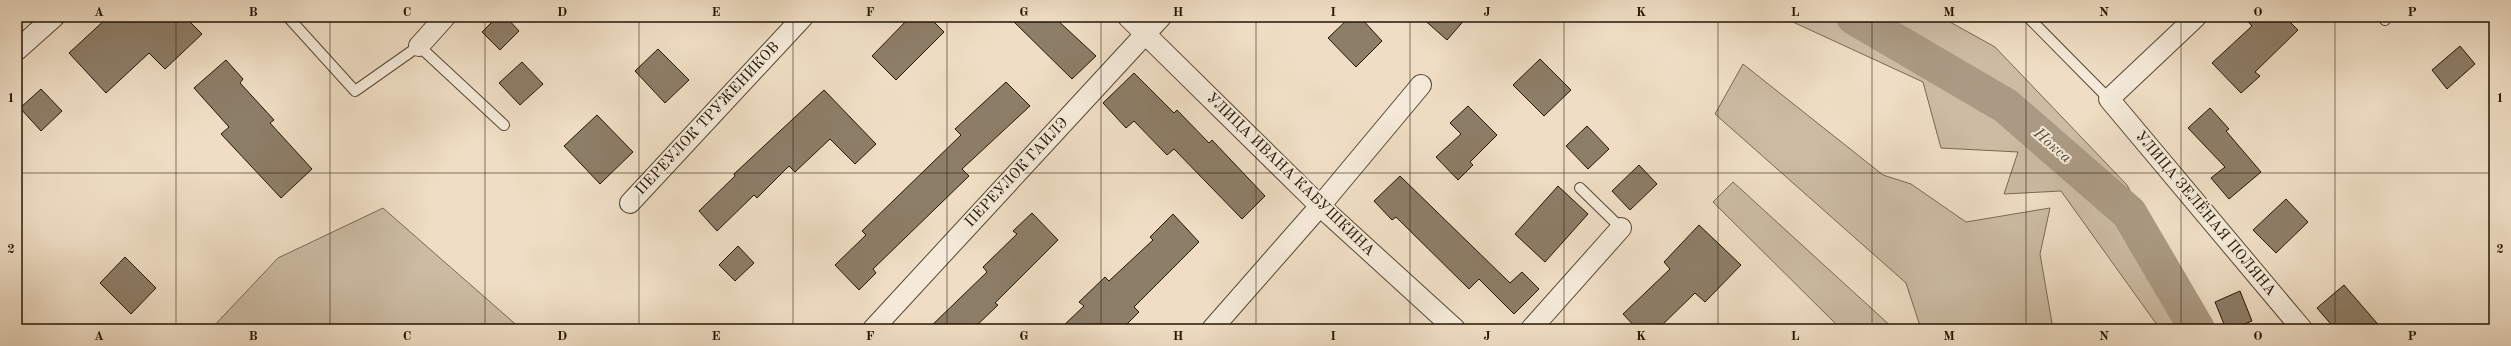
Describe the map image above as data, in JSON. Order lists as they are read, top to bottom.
{
  "streets": {
    "street": [
      "ПЕРЕУЛОК ТРУЖЕНИКОВ",
      "ПЕРЕУЛОК ГАИЛЭ",
      "УЛИЦА ИВАНА КАБУШКИНА",
      "УЛИЦА ЗЕЛЁНАЯ ПОЛЯНА"
    ]
  },
  "crossings": [
    ["ПЕРЕУЛОК ГАИЛЭ", "УЛИЦА ИВАНА КАБУШКИНА"]
  ],
  "water": ["Нокса"],
  "grid": {
    "columns": [
      "A",
      "B",
      "C",
      "D",
      "E",
      "F",
      "G",
      "H",
      "I",
      "J",
      "K",
      "L",
      "M",
      "N",
      "O",
      "P"
    ],
    "rows": ["1", "2"]
  }
}
